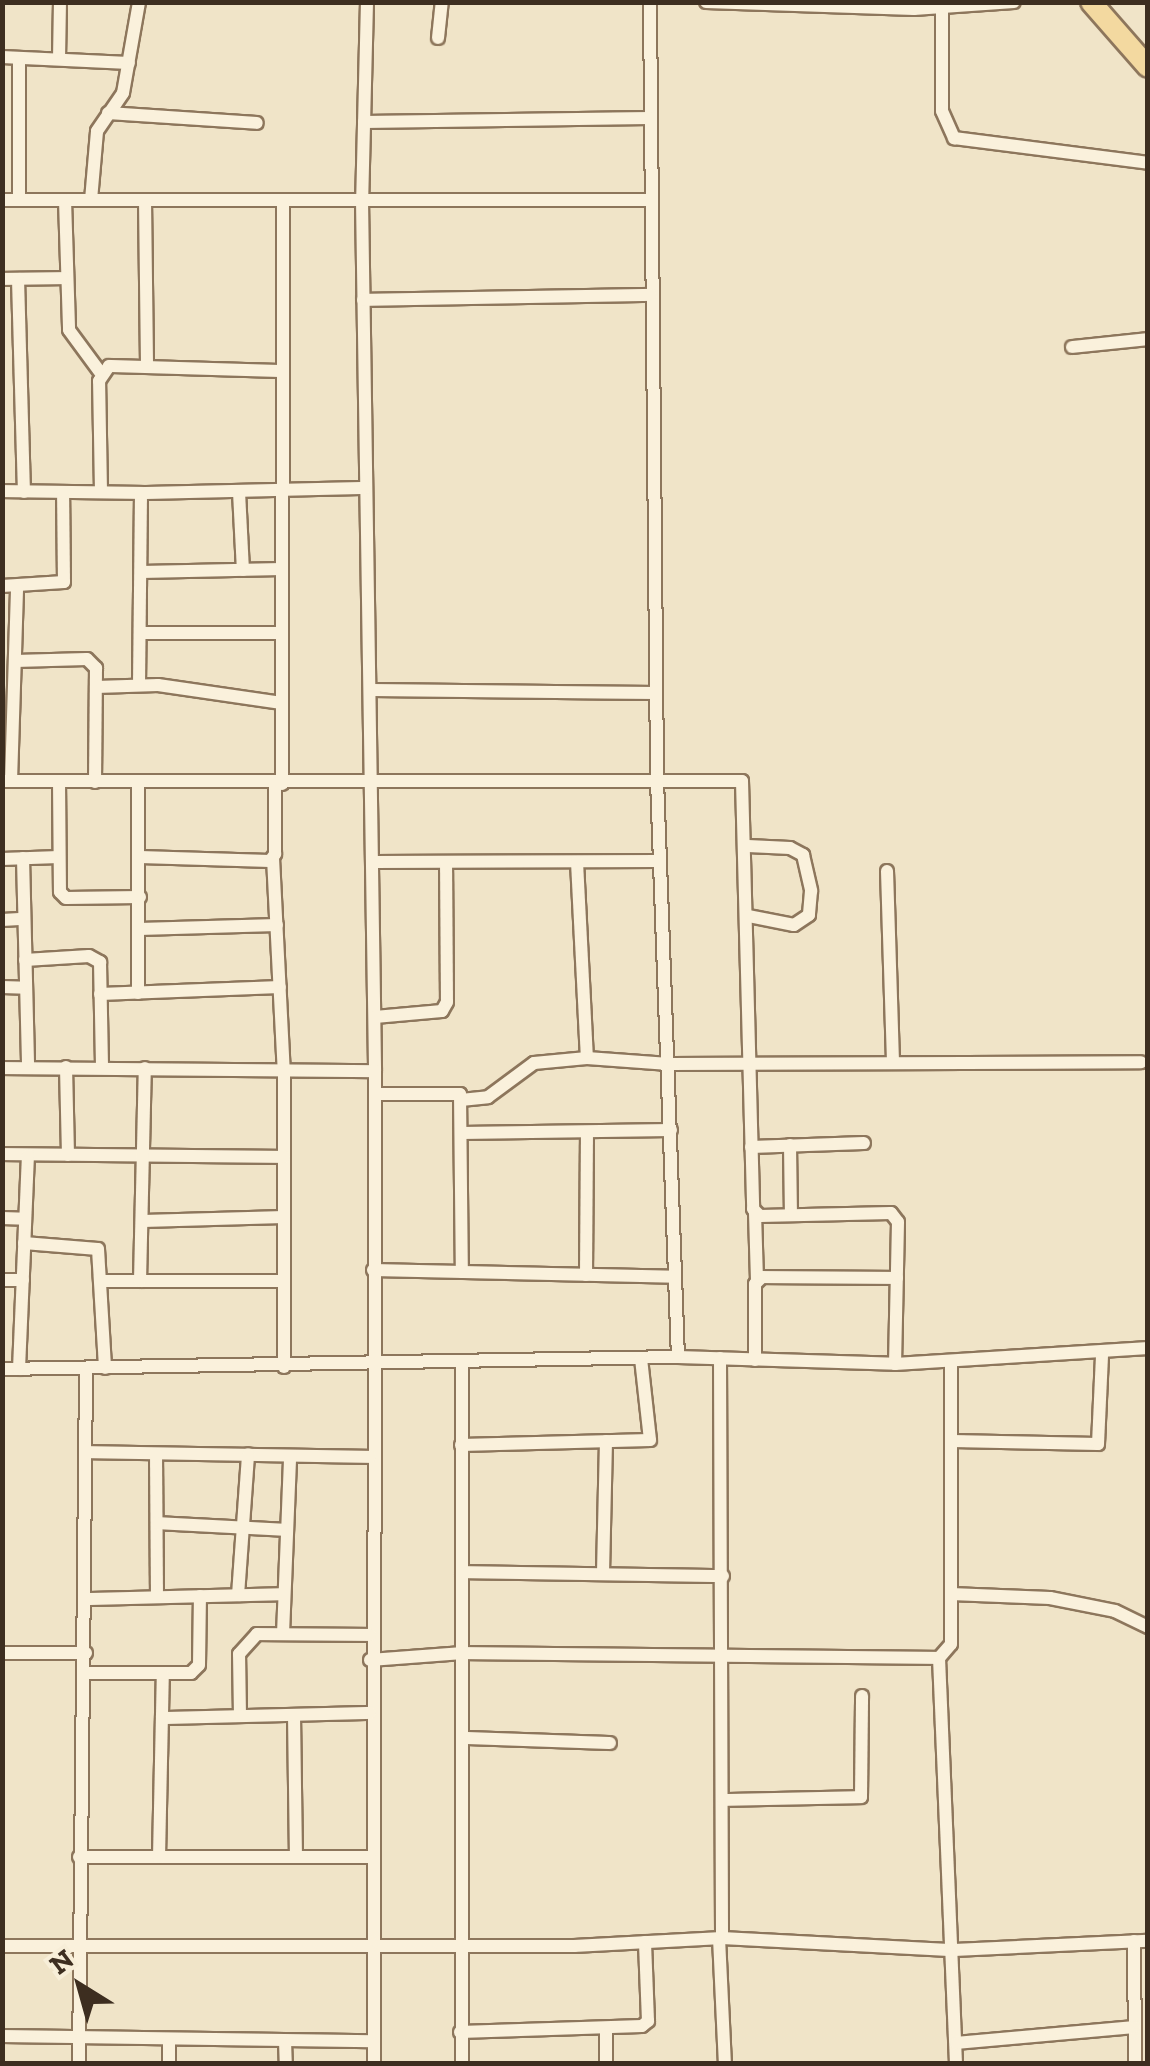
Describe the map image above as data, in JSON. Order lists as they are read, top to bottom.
{
  "north": "top left"
}
